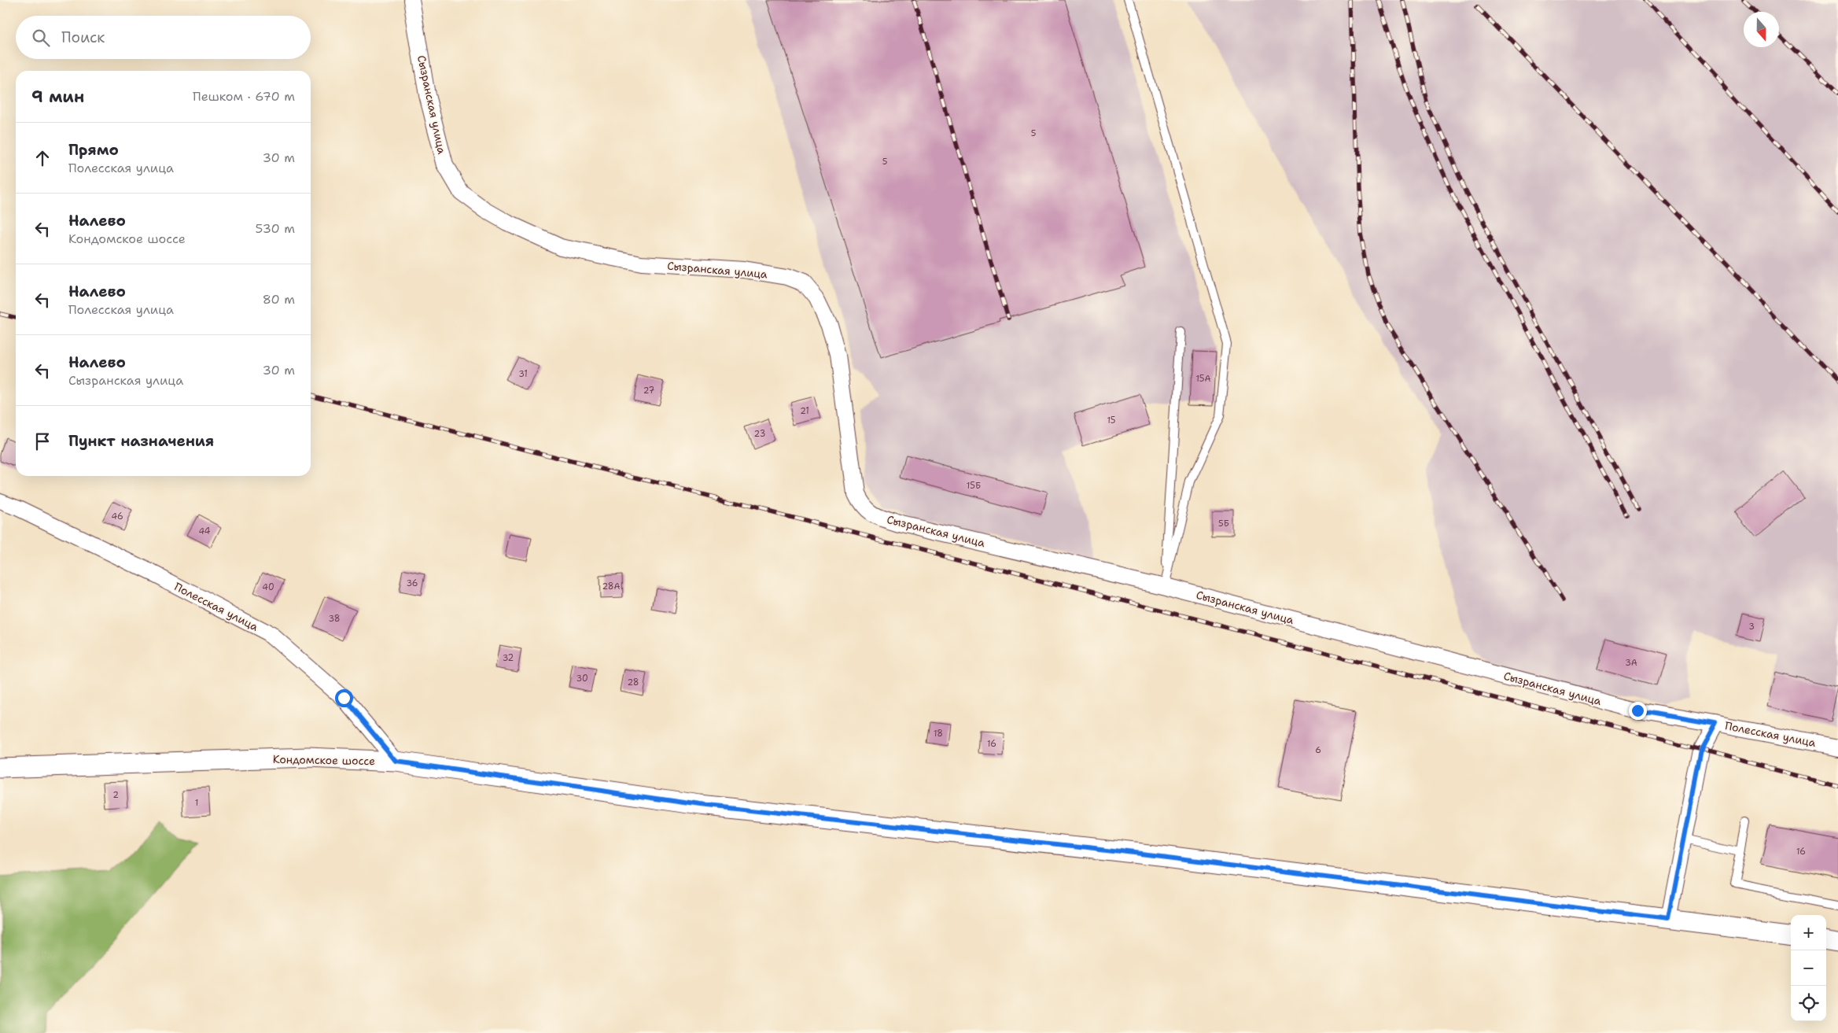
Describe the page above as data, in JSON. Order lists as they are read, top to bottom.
{
  "streets": {
    "street": ["Сызранская улица", "Полесская улица", "Кондомское шоссе"]
  },
  "crossings": [
    ["Сызранская улица", "Полесская улица"],
    ["Полесская улица", "Кондомское шоссе"]
  ],
  "house_numbers": [
    "5",
    "5",
    "31",
    "15А",
    "27",
    "21",
    "15",
    "23",
    "15Б",
    "46",
    "5Б",
    "44",
    "36",
    "28А",
    "40",
    "38",
    "3",
    "32",
    "3А",
    "30",
    "28",
    "18",
    "16",
    "6",
    "2",
    "1",
    "16"
  ],
  "north": "bottom",
  "page": {
    "search": "Поиск",
    "heading": ["9 мин", "Пешком · 670 m"],
    "list": [
      ["Прямо", "Полесская улица", "30 m"],
      ["Налево", "Кондомское шоссе", "530 m"],
      ["Налево", "Полесская улица", "80 m"],
      ["Налево", "Сызранская улица", "30 m"],
      "Пункт назначения"
    ],
    "map_buttons": ["+", "−"]
  }
}
